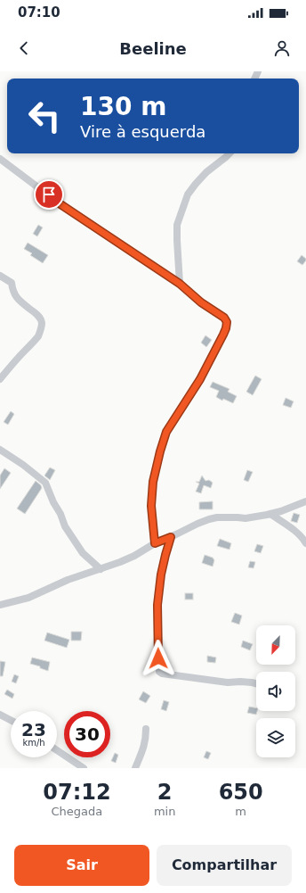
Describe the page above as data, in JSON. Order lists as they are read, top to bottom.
{
  "north": "bottom left",
  "page": {
    "status": "07:10",
    "header": "Beeline",
    "turn": ["130 m", "Vire à esquerda"],
    "speed": "23 km/h",
    "limit": "30",
    "eta": [
      "07:12",
      "Chegada",
      "2",
      "min",
      "650",
      "m"
    ],
    "buttons": ["Sair", "Compartilhar"]
  }
}
